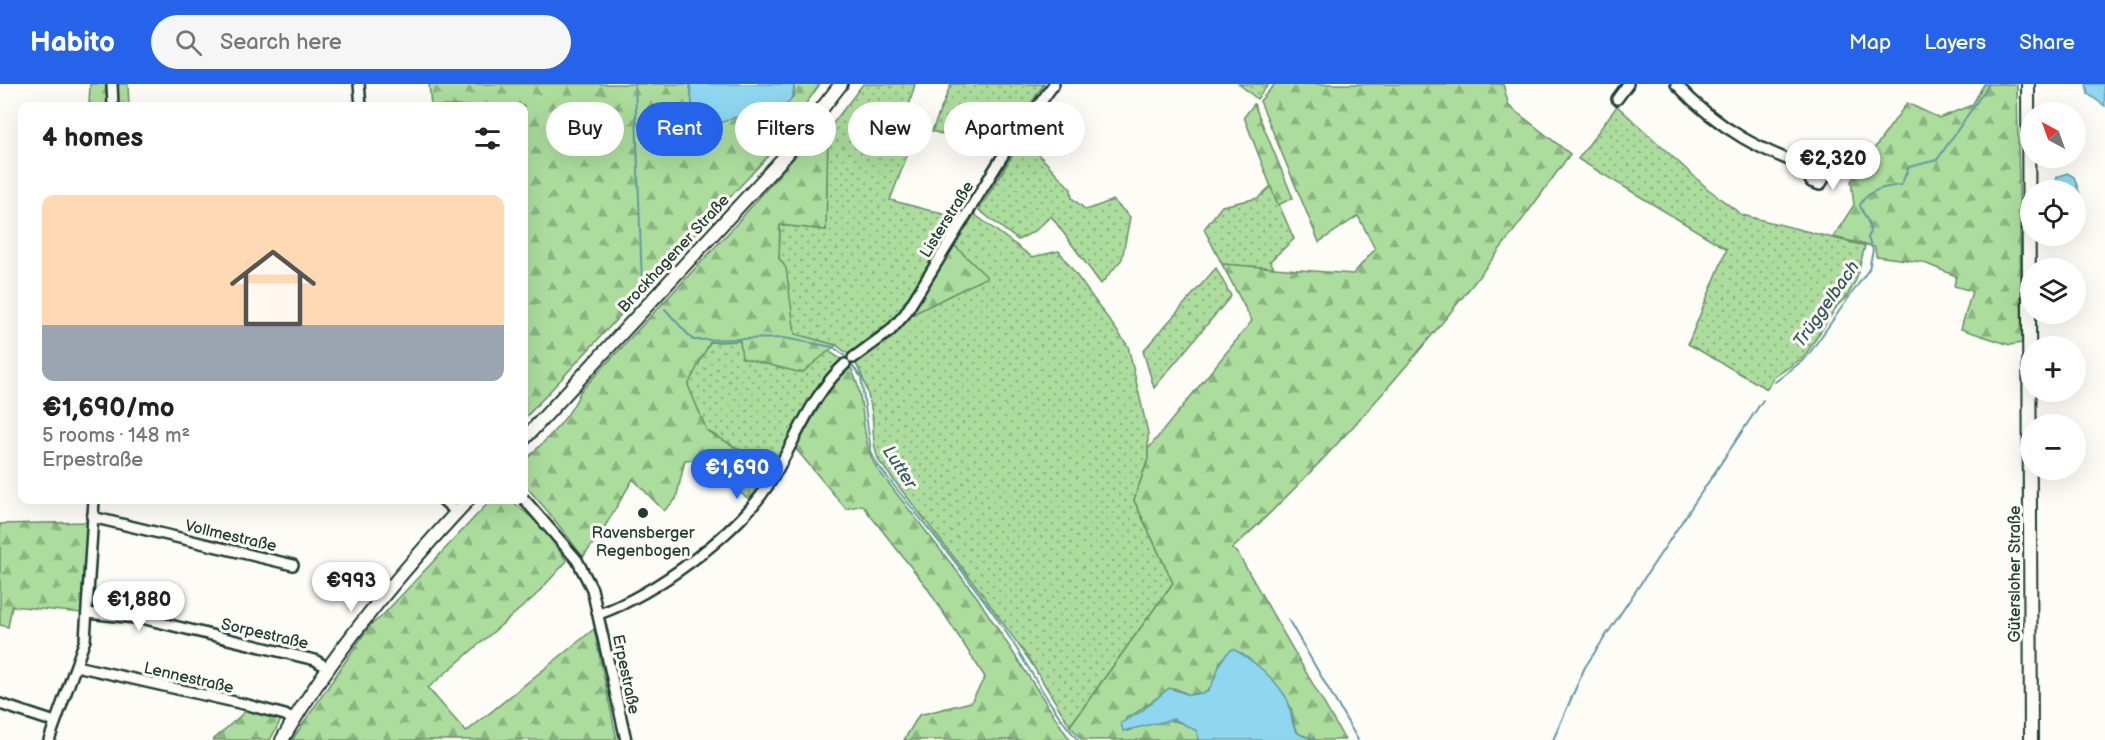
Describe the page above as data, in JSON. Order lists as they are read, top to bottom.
{
  "streets": {
    "main road": ["Brockhagener Straße", "Gütersloher Straße"],
    "street": [
      "Listerstraße",
      "Vollmestraße",
      "Sorpestraße",
      "Erpestraße",
      "Lennestraße"
    ]
  },
  "crossings": [
    ["Listerstraße", "Erpestraße"]
  ],
  "water": ["Trüggelbach", "Lutter"],
  "places": ["Ravensberger Regenbogen"],
  "north": "top left",
  "page": {
    "header": "Habito",
    "search": "Search here",
    "nav": ["Map", "Layers", "Share"],
    "map_buttons": ["+", "−"],
    "chip": [
      "Buy",
      "Rent",
      "Filters",
      "New",
      "Apartment"
    ],
    "heading": "4 homes",
    "price": [
      "€2,320",
      "€1,690",
      "€993",
      "€1,880"
    ],
    "list": [
      {
        "name": "€1,690/mo",
        "note": "5 rooms · 148 m² · Erpestraße"
      }
    ]
  }
}
